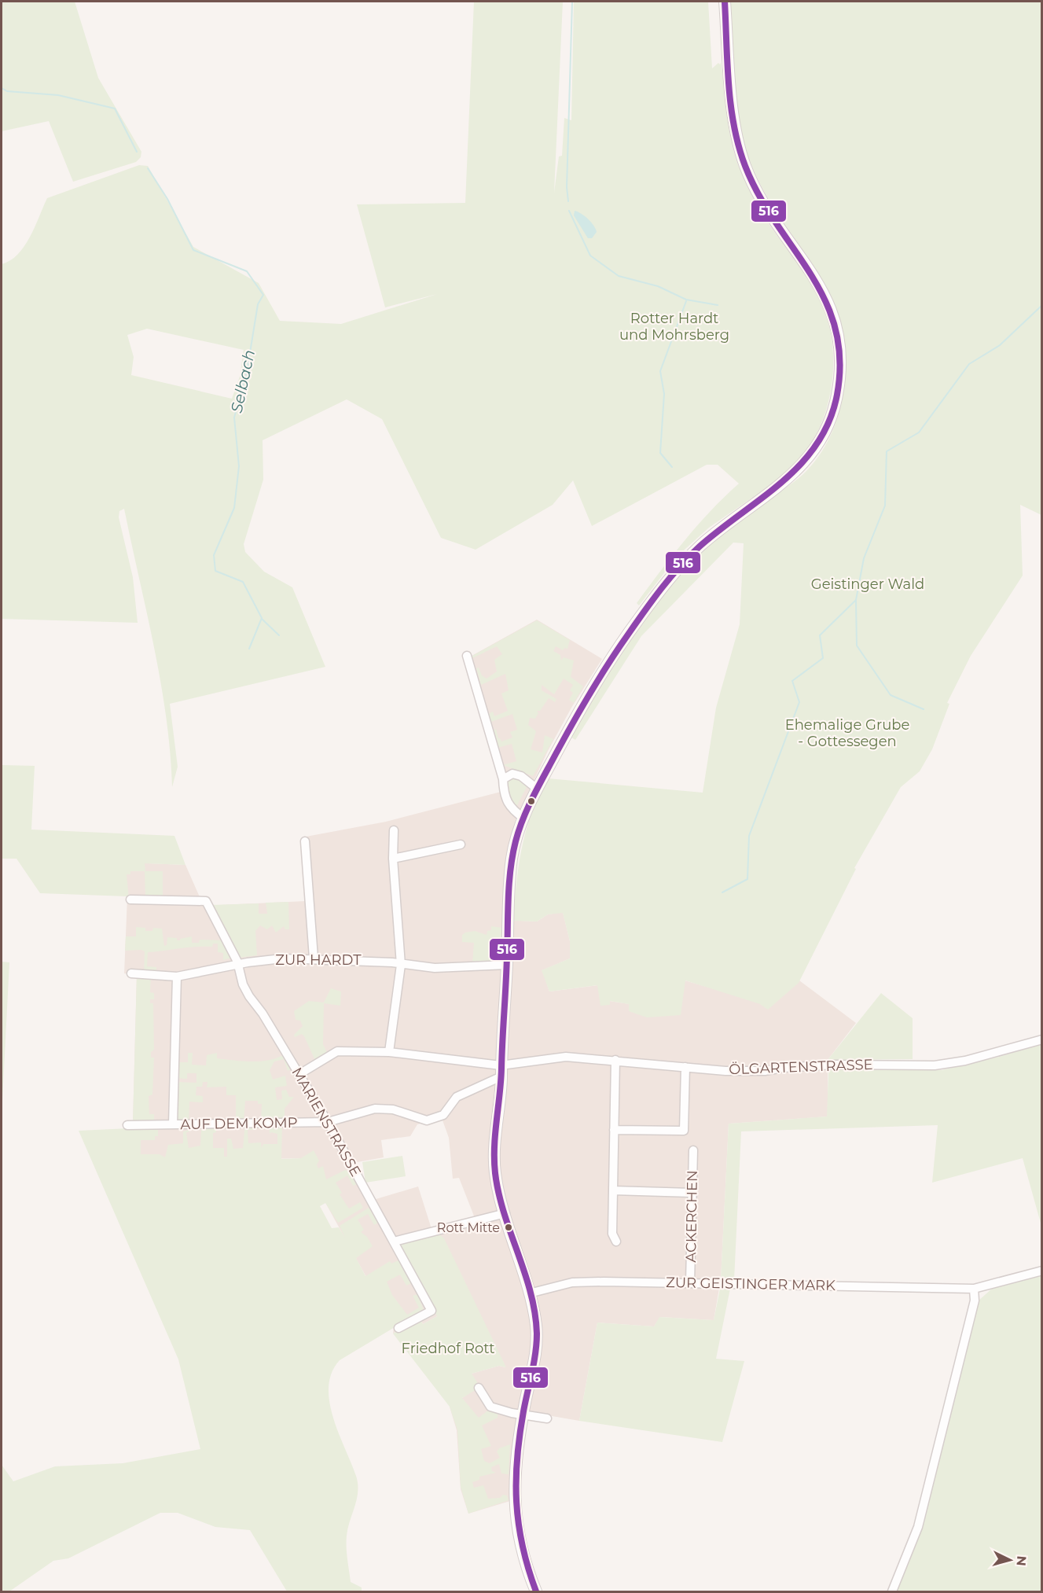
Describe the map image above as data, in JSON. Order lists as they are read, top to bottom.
{
  "streets": {
    "street": [
      "ZUR HARDT",
      "ÖLGARTENSTRASSE",
      "MARIENSTRASSE",
      "AUF DEM KOMP",
      "ACKERCHEN",
      "ZUR GEISTINGER MARK"
    ]
  },
  "crossings": [
    ["ZUR HARDT", "MARIENSTRASSE"],
    ["ÖLGARTENSTRASSE", "MARIENSTRASSE"],
    ["MARIENSTRASSE", "AUF DEM KOMP"],
    ["ACKERCHEN", "ZUR GEISTINGER MARK"]
  ],
  "water": ["Selbach"],
  "parks": [
    "Rotter Hardt und Mohrsberg",
    "Geistinger Wald",
    "Ehemalige Grube - Gottessegen",
    "Friedhof Rott"
  ],
  "places": ["Rott Mitte"],
  "lines": ["transit line 516"],
  "north": "right"
}
